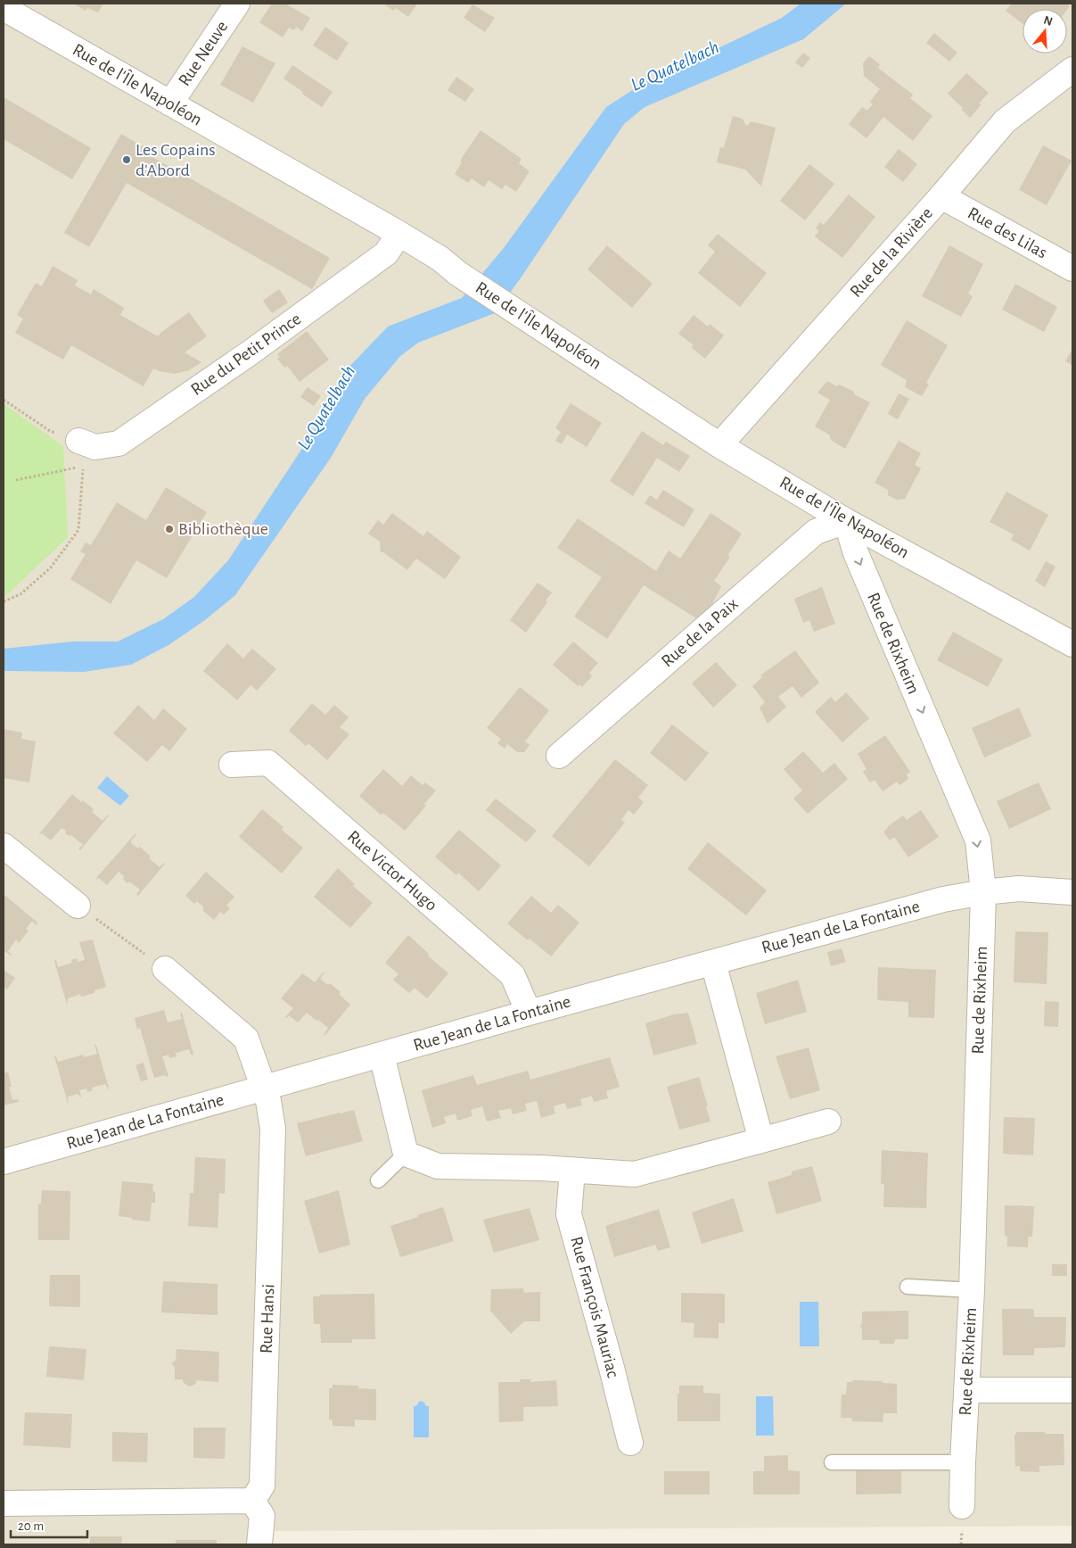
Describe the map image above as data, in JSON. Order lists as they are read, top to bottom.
{
  "streets": {
    "street": [
      "Rue Neuve",
      "Rue de l'Île Napoléon",
      "Rue des Lilas",
      "Rue de la Rivière",
      "Rue du Petit Prince",
      "Rue de la Paix",
      "Rue de Rixheim",
      "Rue Victor Hugo",
      "Rue Jean de La Fontaine",
      "Rue François Mauriac",
      "Rue Hansi"
    ]
  },
  "crossings": [
    ["Rue Neuve", "Rue de l'Île Napoléon"],
    ["Rue de l'Île Napoléon", "Rue de la Rivière"],
    ["Rue de l'Île Napoléon", "Rue du Petit Prince"],
    ["Rue de l'Île Napoléon", "Rue de la Paix"],
    ["Rue de l'Île Napoléon", "Rue de Rixheim"],
    ["Rue des Lilas", "Rue de la Rivière"],
    ["Rue de la Paix", "Rue de Rixheim"],
    ["Rue de Rixheim", "Rue Jean de La Fontaine"],
    ["Rue Victor Hugo", "Rue Jean de La Fontaine"],
    ["Rue Jean de La Fontaine", "Rue Hansi"]
  ],
  "one_way": ["Rue de Rixheim"],
  "water": ["Le Quatelbach"],
  "places": ["Les Copains d'Abord", "Bibliothèque"],
  "scale_bar": "20 m",
  "north": "top"
}
